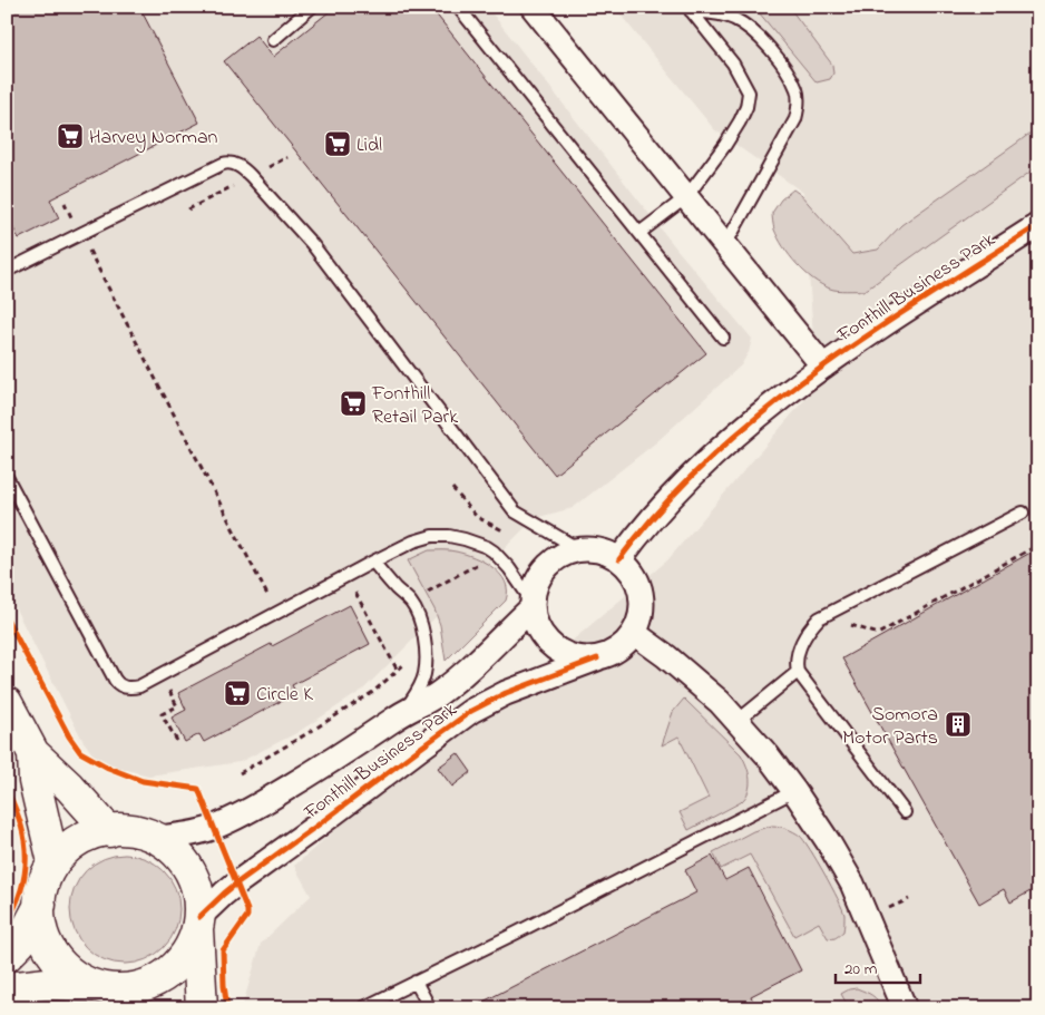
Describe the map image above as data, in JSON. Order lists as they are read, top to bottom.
{
  "streets": {
    "street": ["Fonthill Business Park"]
  },
  "places": {
    "supermarket": [
      "Harvey Norman",
      "Lidl",
      "Fonthill Retail Park",
      "Circle K"
    ],
    "building": ["Somora Motor Parts"]
  },
  "scale_bar": "20 m"
}
